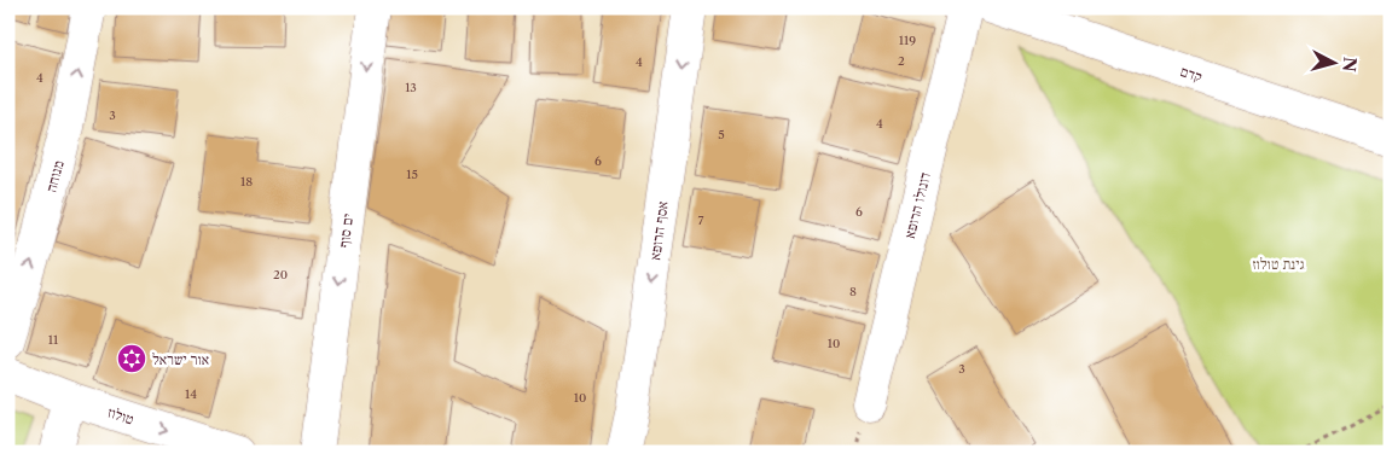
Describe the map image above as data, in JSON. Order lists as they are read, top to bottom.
{
  "streets": {
    "street": [
      "קדם",
      "מנוחה",
      "דונולו הרופא",
      "ים סוף",
      "אסף הרופא",
      "טולוז"
    ]
  },
  "one_way": [
    "מנוחה",
    "ים סוף",
    "אסף הרופא",
    "טולוז"
  ],
  "parks": ["גינת טולוז"],
  "places": {
    "synagogue": ["אור ישראל"]
  },
  "house_numbers": [
    "119",
    "2",
    "4",
    "4",
    "13",
    "3",
    "4",
    "5",
    "6",
    "15",
    "18",
    "6",
    "7",
    "20",
    "8",
    "11",
    "10",
    "3",
    "14",
    "10"
  ],
  "north": "right"
}
